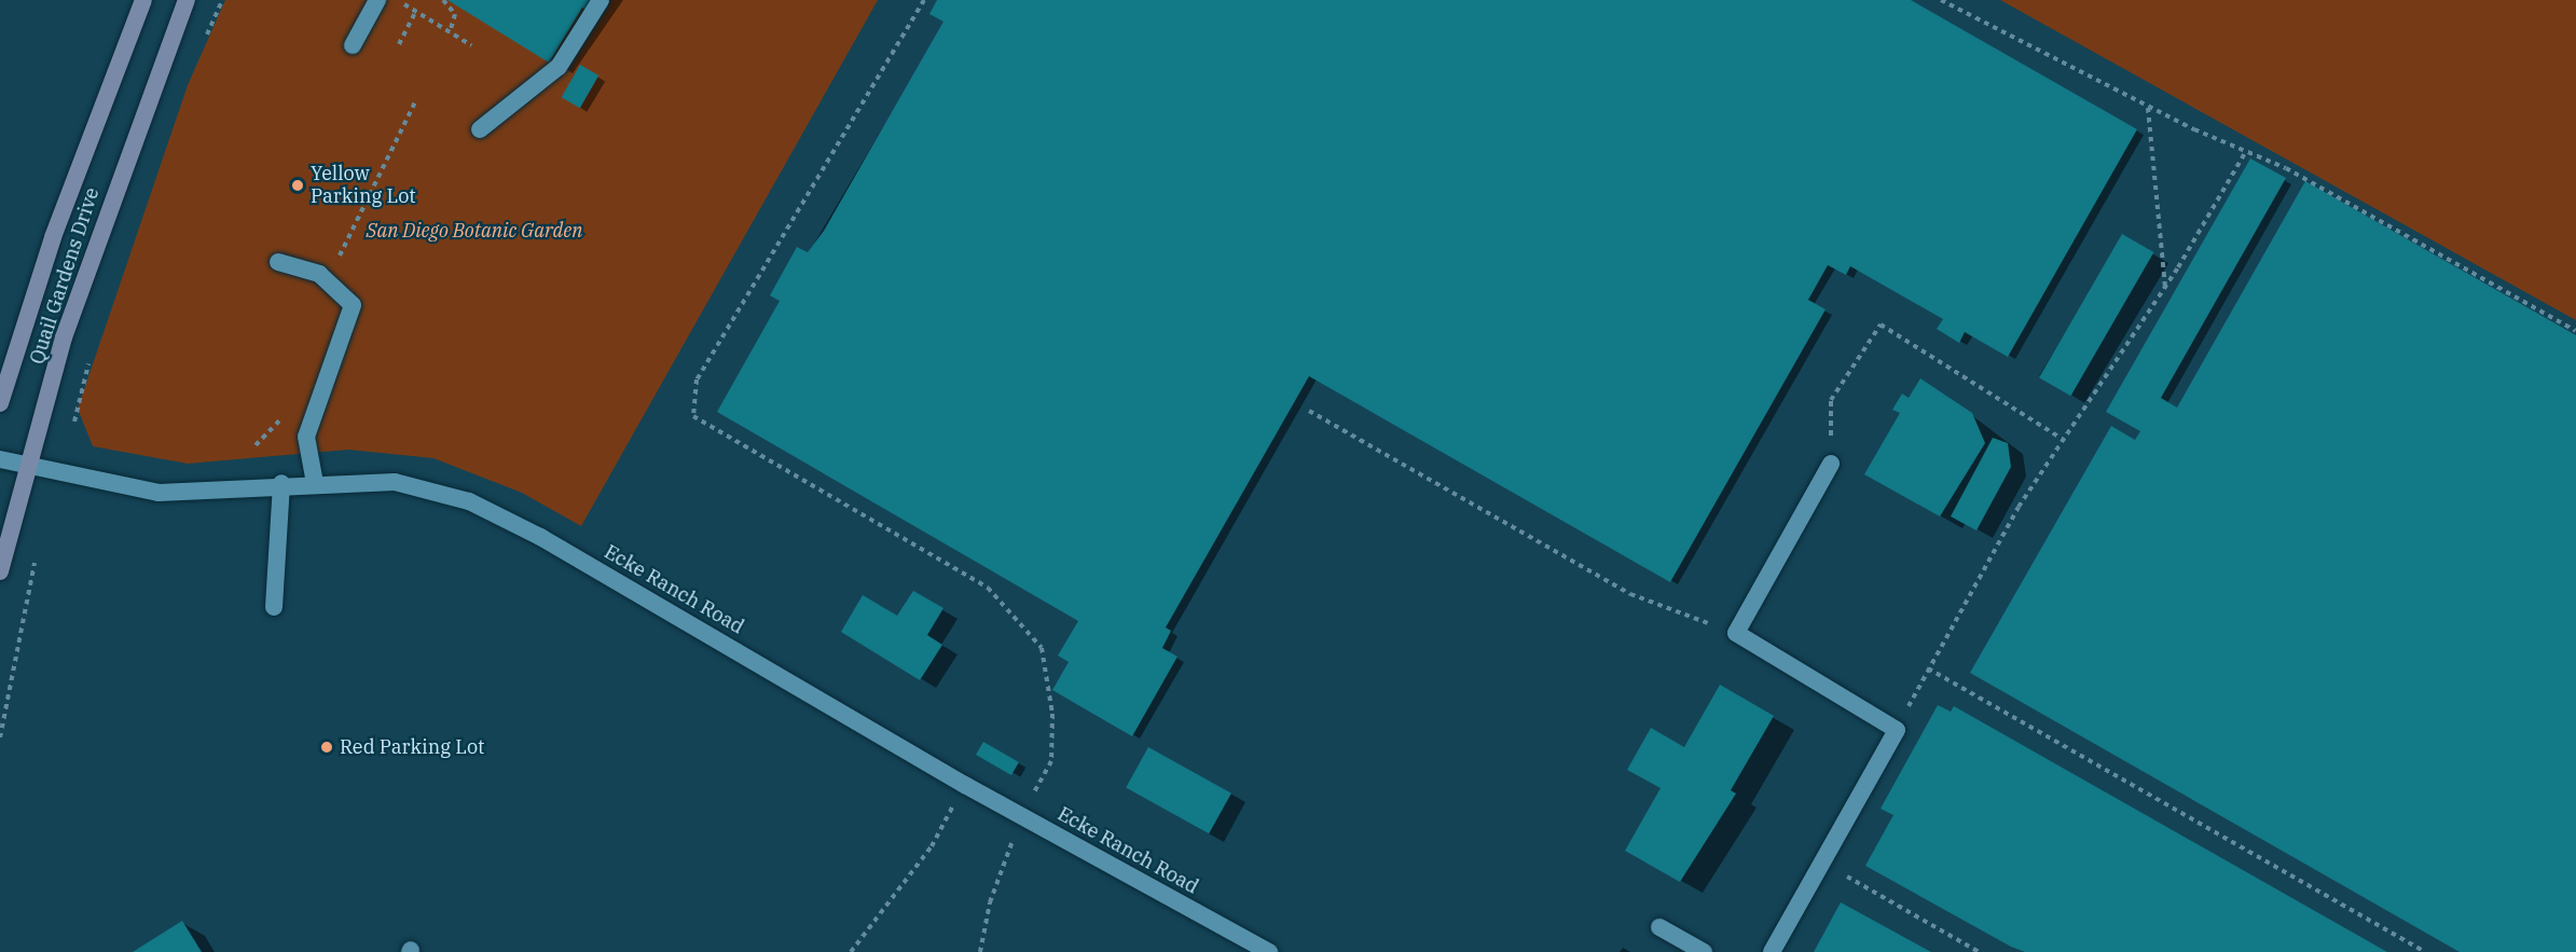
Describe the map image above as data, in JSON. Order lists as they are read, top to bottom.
{
  "streets": {
    "main road": ["Quail Gardens Drive"],
    "street": ["Ecke Ranch Road"]
  },
  "crossings": [
    ["Quail Gardens Drive", "Ecke Ranch Road"]
  ],
  "parks": ["San Diego Botanic Garden"],
  "places": ["Yellow Parking Lot", "Red Parking Lot"]
}
